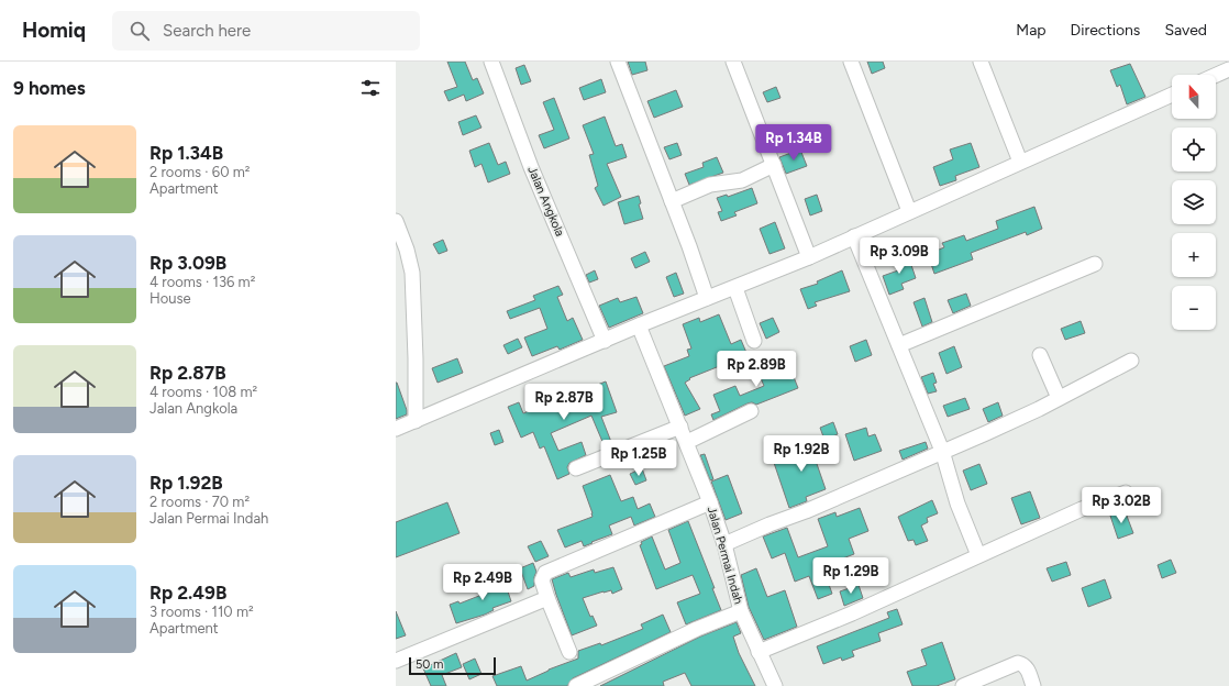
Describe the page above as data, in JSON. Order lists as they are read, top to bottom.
{
  "streets": {
    "street": ["Jalan Angkola", "Jalan Permai Indah"]
  },
  "scale_bar": "50 m",
  "north": "top",
  "page": {
    "header": "Homiq",
    "search": "Search here",
    "nav": ["Map", "Directions", "Saved"],
    "heading": "9 homes",
    "map_buttons": ["+", "−"],
    "list": [
      {
        "name": "Rp 1.34B",
        "note": "2 rooms · 60 m² · Apartment"
      },
      {
        "name": "Rp 3.09B",
        "note": "4 rooms · 136 m² · House"
      },
      {
        "name": "Rp 2.87B",
        "note": "4 rooms · 108 m² · Jalan Angkola"
      },
      {
        "name": "Rp 1.92B",
        "note": "2 rooms · 70 m² · Jalan Permai Indah"
      },
      {
        "name": "Rp 2.49B",
        "note": "3 rooms · 110 m² · Apartment"
      }
    ],
    "price": [
      "Rp 1.34B",
      "Rp 3.09B",
      "Rp 2.89B",
      "Rp 2.87B",
      "Rp 1.92B",
      "Rp 1.25B",
      "Rp 3.02B",
      "Rp 1.29B",
      "Rp 2.49B"
    ],
    "scale": "50 m"
  }
}
